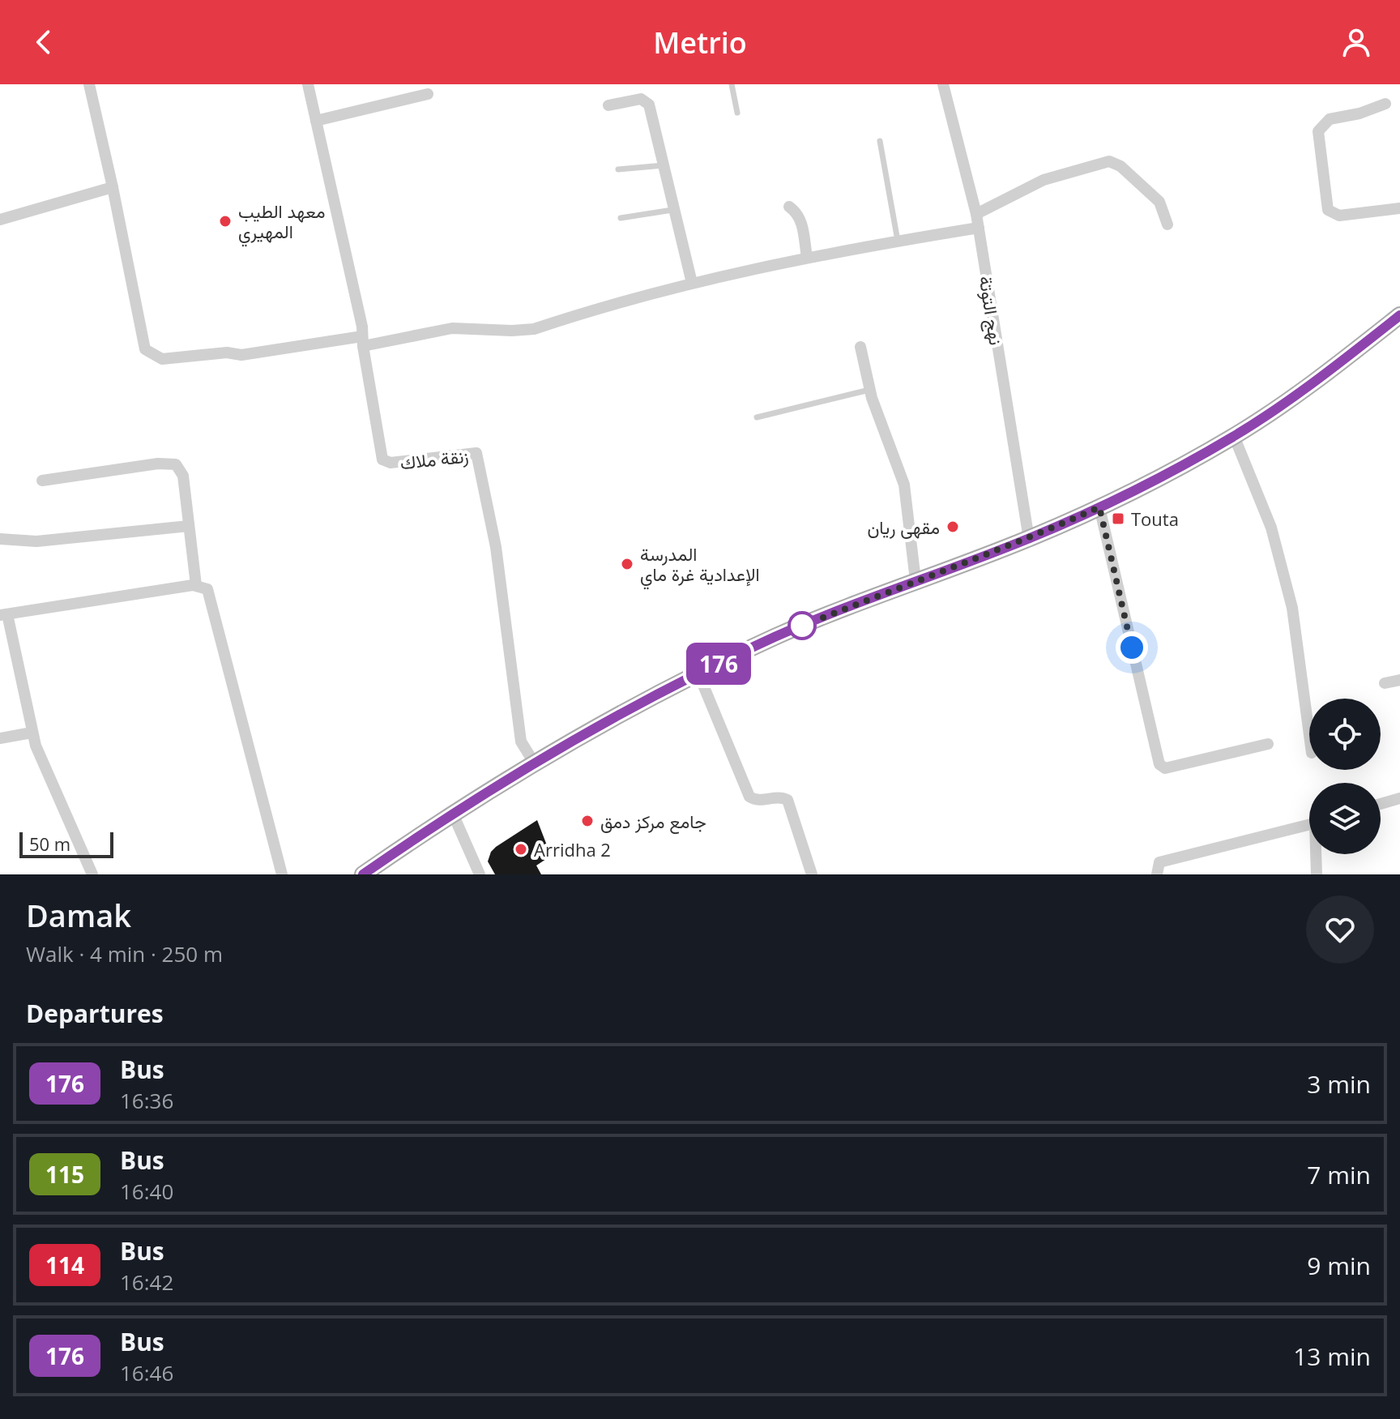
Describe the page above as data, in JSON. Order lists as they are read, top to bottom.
{
  "streets": {
    "street": ["نهج التوتة", "زنقة ملاك"]
  },
  "places": {
    "other": [
      "معهد الطيب المهيري",
      "مقهى ريان",
      "المدرسة الإعدادية غرة ماي",
      "جامع مركز دمق",
      "Arridha 2"
    ],
    "transit": ["Touta"]
  },
  "lines": ["bus line 176"],
  "scale_bar": "50 m",
  "page": {
    "header": "Metrio",
    "on_map": "176",
    "scale": "50 m",
    "heading": [
      ["Damak", "Walk · 4 min · 250 m"],
      "Departures"
    ],
    "list": [
      {
        "mark": "176",
        "name": "Bus",
        "note": "16:36",
        "value": "3 min"
      },
      {
        "mark": "115",
        "name": "Bus",
        "note": "16:40",
        "value": "7 min"
      },
      {
        "mark": "114",
        "name": "Bus",
        "note": "16:42",
        "value": "9 min"
      },
      {
        "mark": "176",
        "name": "Bus",
        "note": "16:46",
        "value": "13 min"
      }
    ]
  }
}
